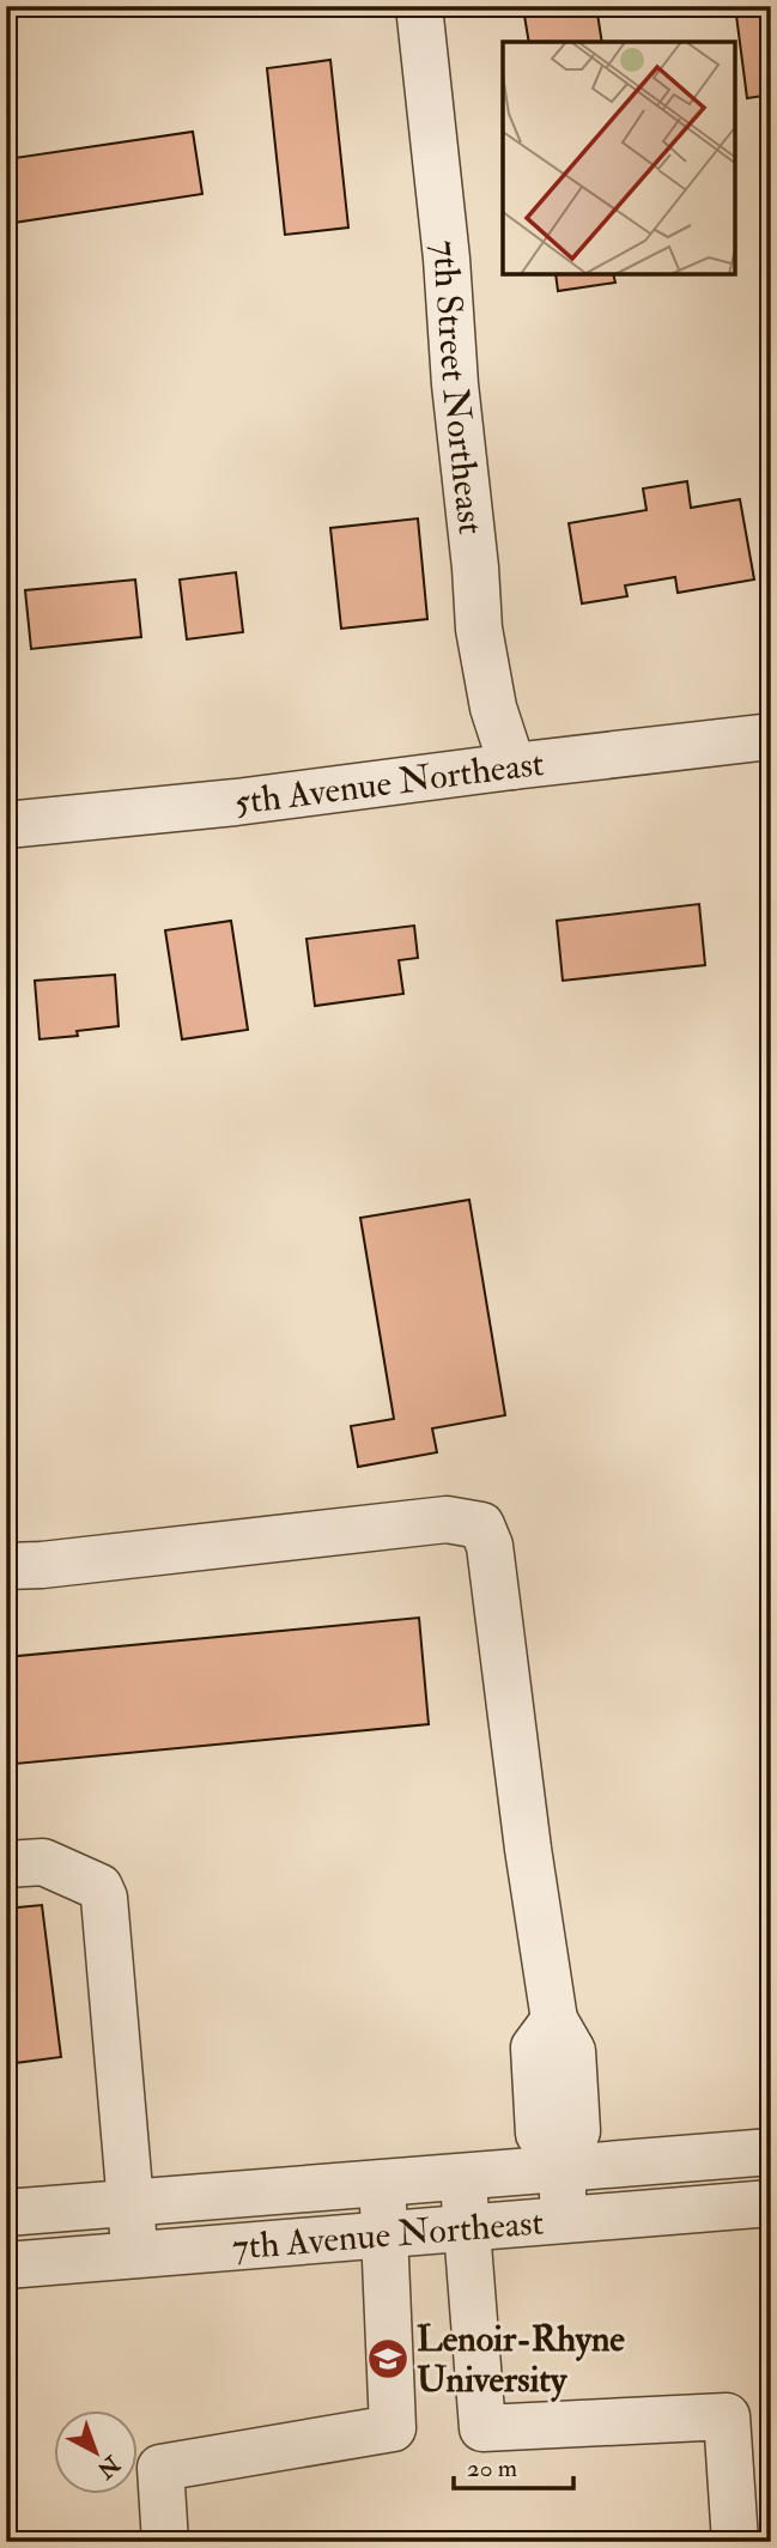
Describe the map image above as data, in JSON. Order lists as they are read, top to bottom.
{
  "streets": {
    "street": ["7th Street Northeast", "5th Avenue Northeast", "7th Avenue Northeast"]
  },
  "crossings": [
    ["7th Street Northeast", "5th Avenue Northeast"]
  ],
  "places": {
    "school or university": ["Lenoir-Rhyne University"]
  },
  "scale_bar": "20 m",
  "north": "bottom right"
}
